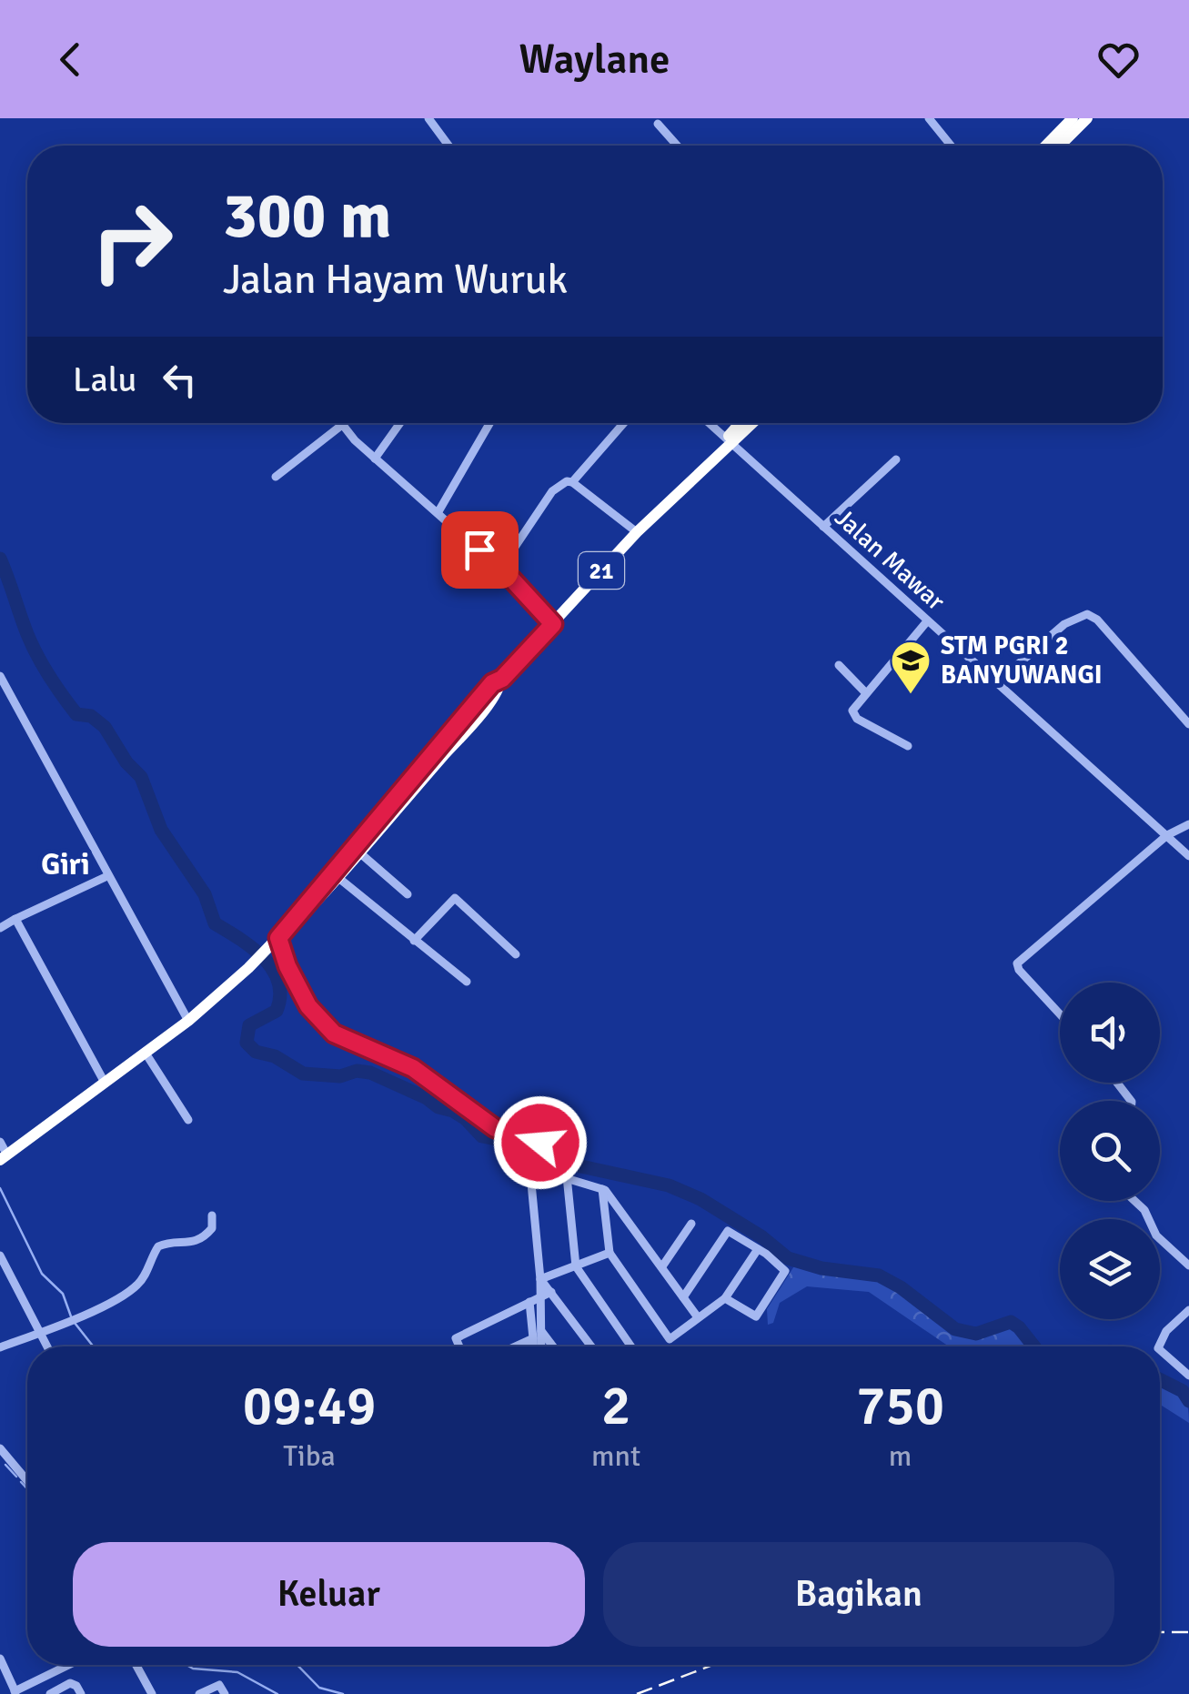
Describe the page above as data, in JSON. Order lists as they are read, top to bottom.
{
  "streets": {
    "highway": ["21"],
    "street": ["Jalan Mawar"]
  },
  "crossings": [
    ["Jalan Mawar", "21"]
  ],
  "districts": ["Giri"],
  "places": {
    "school or university": ["STM PGRI 2 BANYUWANGI"]
  },
  "page": {
    "header": "Waylane",
    "turn": ["300 m", "Jalan Hayam Wuruk"],
    "then": "Lalu",
    "eta": [
      "09:49",
      "Tiba",
      "2",
      "mnt",
      "750",
      "m"
    ],
    "buttons": ["Keluar", "Bagikan"]
  }
}
